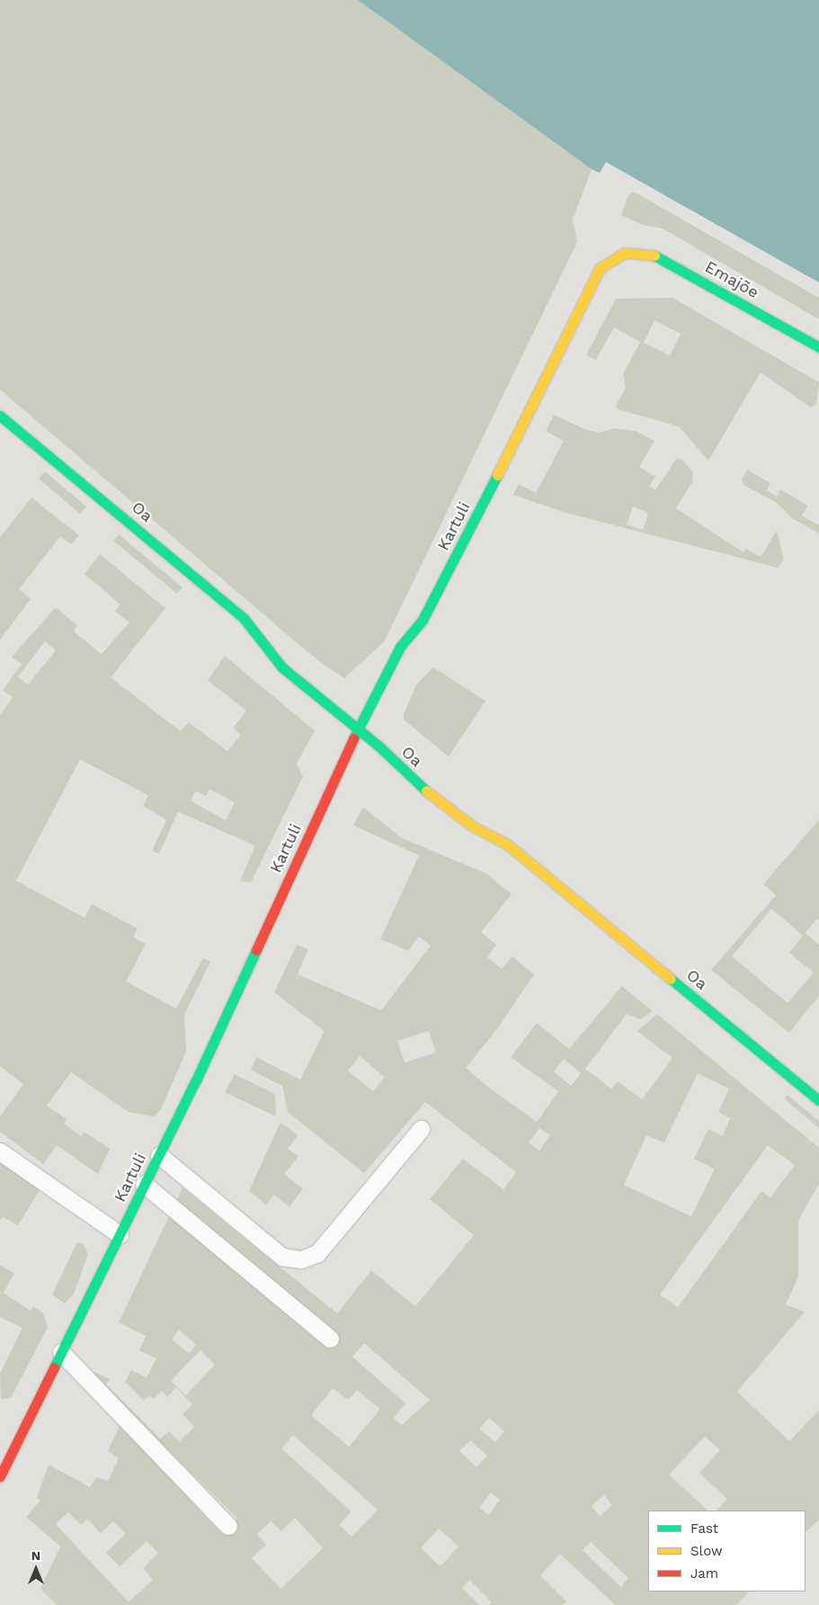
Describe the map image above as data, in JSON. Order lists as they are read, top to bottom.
{
  "streets": {
    "street": ["Emajõe", "Oa", "Kartuli"]
  },
  "crossings": [
    ["Emajõe", "Kartuli"],
    ["Oa", "Kartuli"]
  ],
  "legend": ["Fast", "Slow", "Jam"],
  "north": "top"
}
